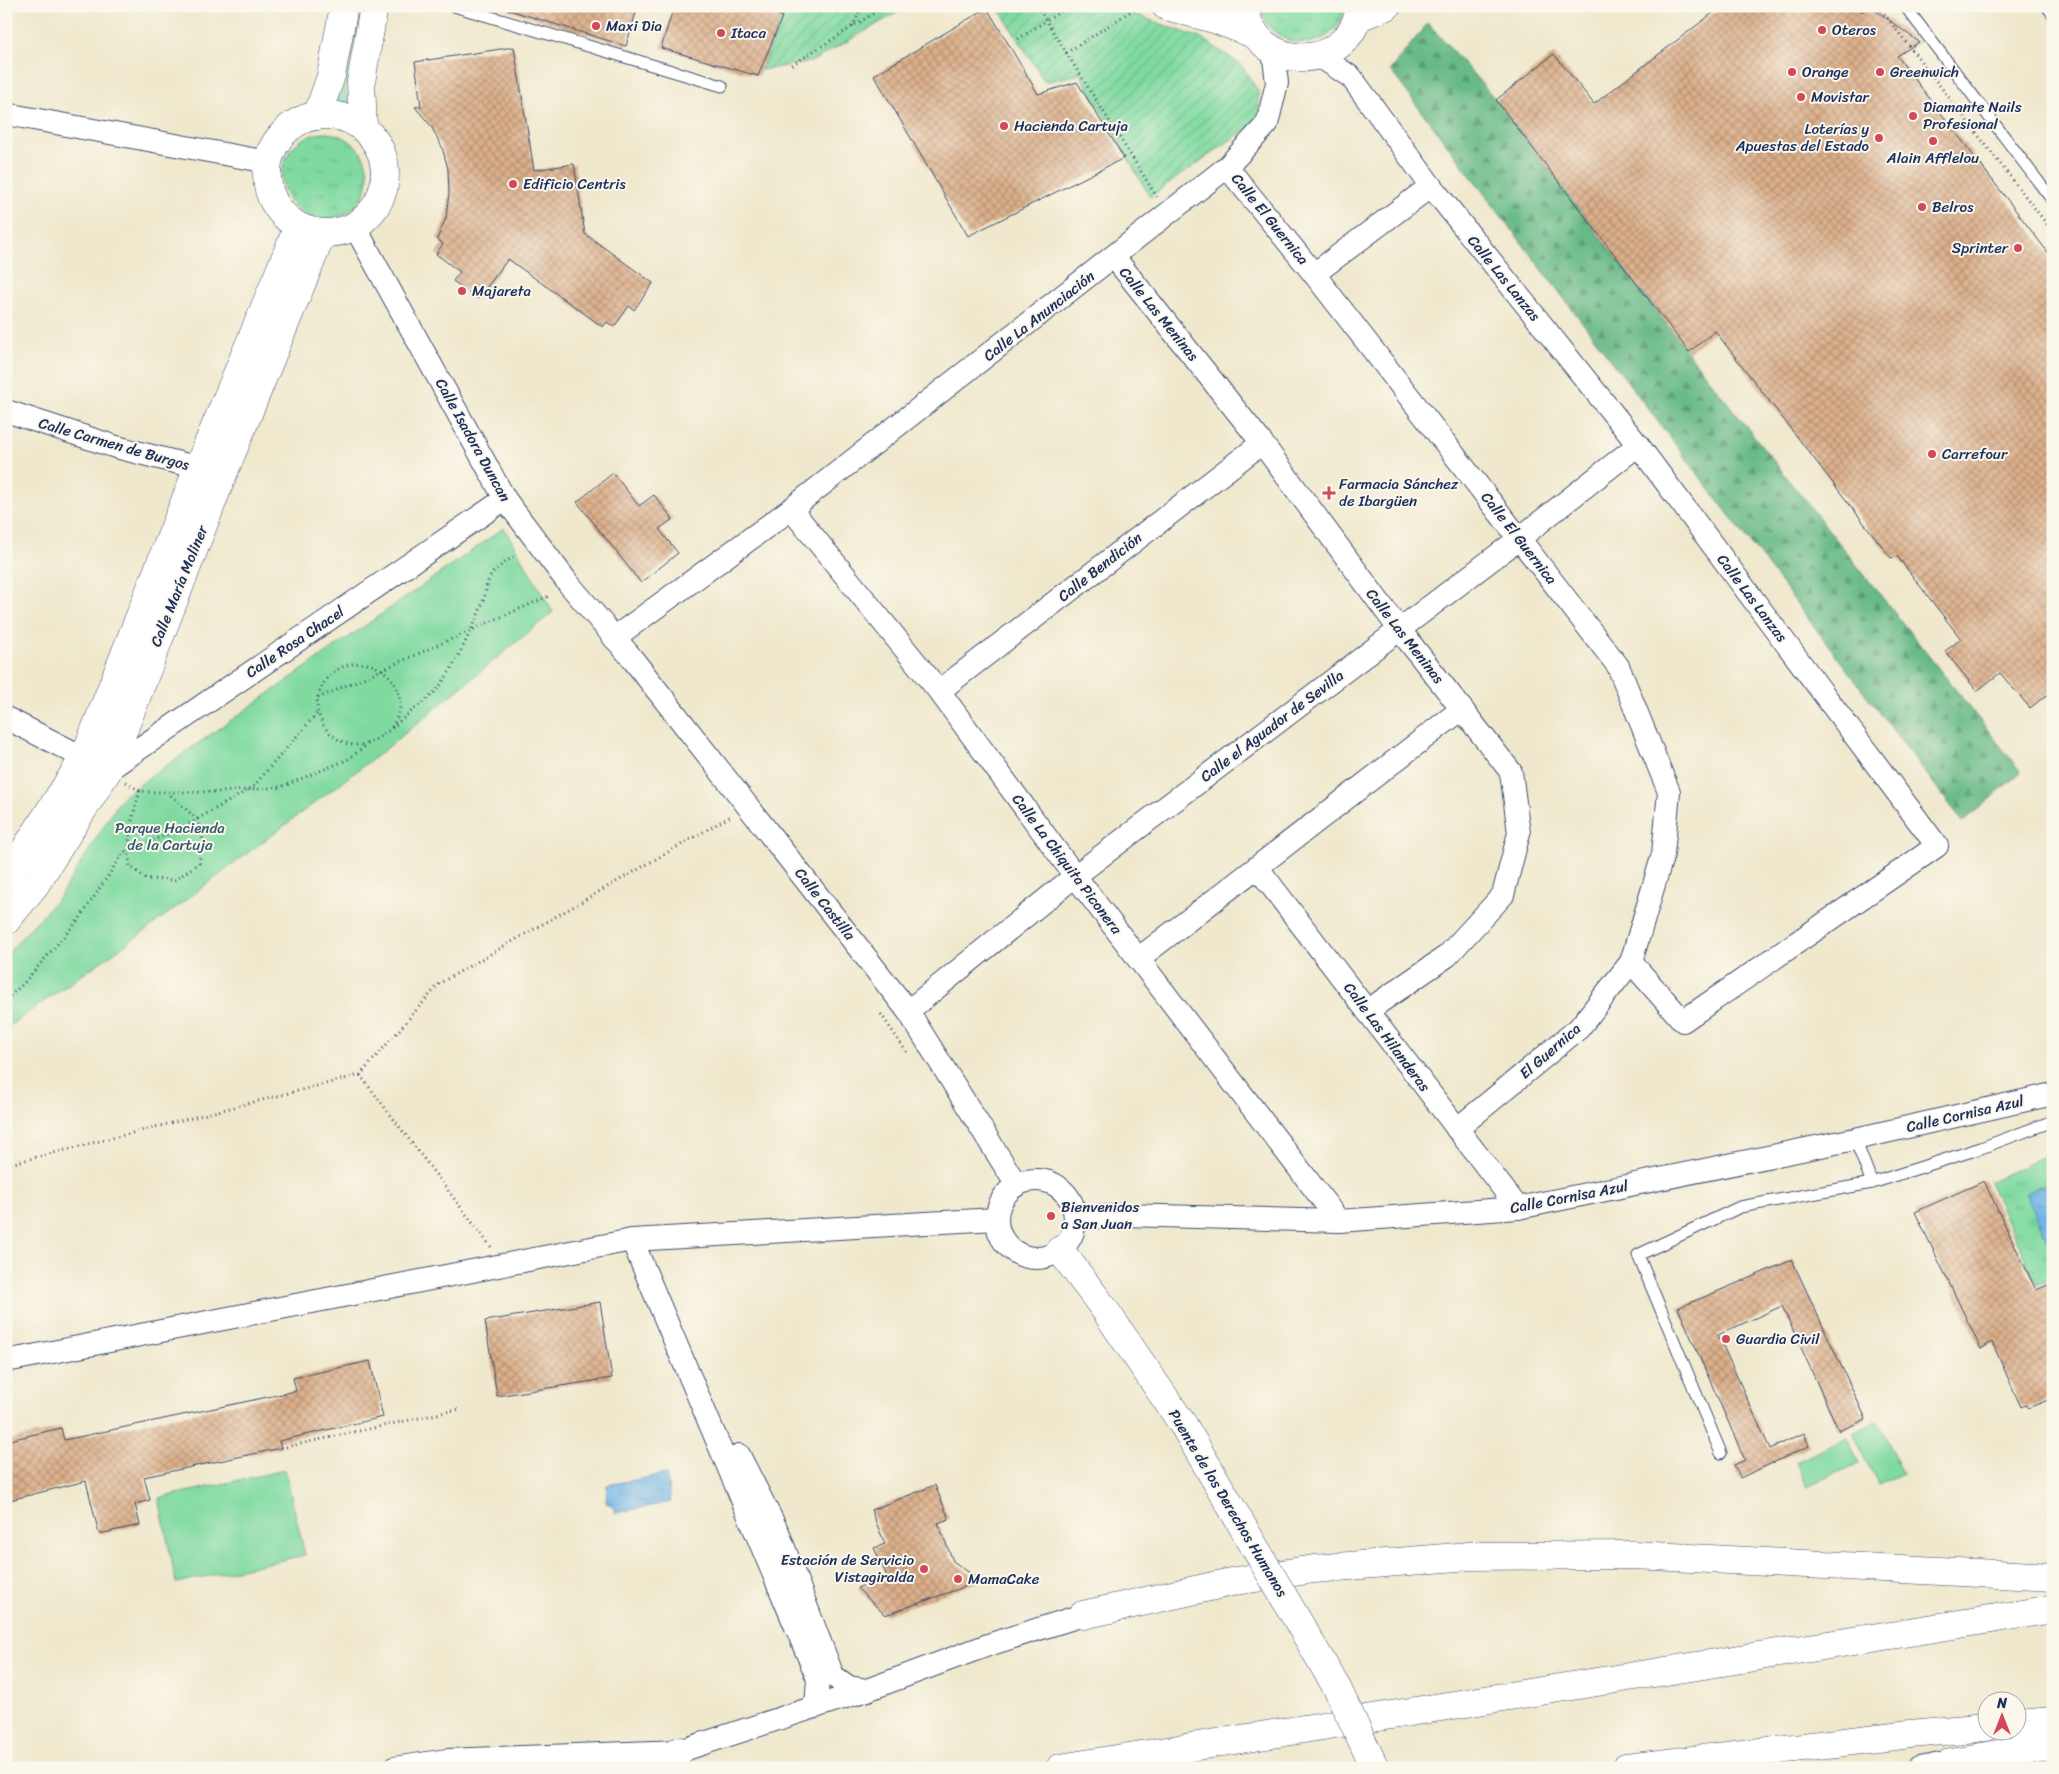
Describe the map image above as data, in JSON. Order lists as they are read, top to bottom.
{
  "streets": {
    "main road": ["Calle María Moliner", "Puente de los Derechos Humanos"],
    "street": [
      "Calle El Guernica",
      "Calle Las Lanzas",
      "Calle Las Meninas",
      "Calle La Anunciación",
      "Calle Isadora Duncan",
      "Calle Carmen de Burgos",
      "Calle Bendición",
      "Calle Rosa Chacel",
      "Calle el Aguador de Sevilla",
      "Calle La Chiquita Piconera",
      "Calle Castilla",
      "Calle Las Hilanderas",
      "El Guernica",
      "Calle Cornisa Azul"
    ]
  },
  "crossings": [
    ["Calle El Guernica", "Calle Las Lanzas"],
    ["Calle El Guernica", "Calle La Anunciación"],
    ["Calle El Guernica", "Calle el Aguador de Sevilla"],
    ["Calle El Guernica", "El Guernica"],
    ["Calle Las Lanzas", "Calle el Aguador de Sevilla"],
    ["Calle Las Lanzas", "El Guernica"],
    ["Calle Las Meninas", "Calle La Anunciación"],
    ["Calle Las Meninas", "Calle Bendición"],
    ["Calle Las Meninas", "Calle el Aguador de Sevilla"],
    ["Calle Las Meninas", "Calle Las Hilanderas"],
    ["Calle La Anunciación", "Calle Isadora Duncan"],
    ["Calle La Anunciación", "Calle La Chiquita Piconera"],
    ["Calle La Anunciación", "Calle Castilla"],
    ["Calle Isadora Duncan", "Calle María Moliner"],
    ["Calle Isadora Duncan", "Calle Rosa Chacel"],
    ["Calle Isadora Duncan", "Calle Castilla"],
    ["Calle Carmen de Burgos", "Calle María Moliner"],
    ["Calle Bendición", "Calle La Chiquita Piconera"],
    ["Calle María Moliner", "Calle Rosa Chacel"],
    ["Calle el Aguador de Sevilla", "Calle La Chiquita Piconera"],
    ["Calle el Aguador de Sevilla", "Calle Castilla"],
    ["Calle La Chiquita Piconera", "Calle Cornisa Azul"],
    ["Calle Castilla", "Calle Cornisa Azul"],
    ["Calle Castilla", "Puente de los Derechos Humanos"],
    ["Calle Las Hilanderas", "El Guernica"],
    ["Calle Las Hilanderas", "Calle Cornisa Azul"],
    ["Calle Cornisa Azul", "Puente de los Derechos Humanos"]
  ],
  "parks": ["Parque Hacienda de la Cartuja"],
  "places": {
    "other": [
      "Maxi Dia",
      "Oteros",
      "Itaca",
      "Orange",
      "Greenwich",
      "Movistar",
      "Diamante Nails Profesional",
      "Hacienda Cartuja",
      "Loterías y Apuestas del Estado",
      "Alain Afflelou",
      "Edificio Centris",
      "Belros",
      "Sprinter",
      "Majareta",
      "Carrefour",
      "Bienvenidos a San Juan",
      "Guardia Civil",
      "Estación de Servicio Vistagiralda",
      "MamaCake"
    ],
    "health": ["Farmacia Sánchez de Ibargüen"]
  },
  "north": "top"
}
